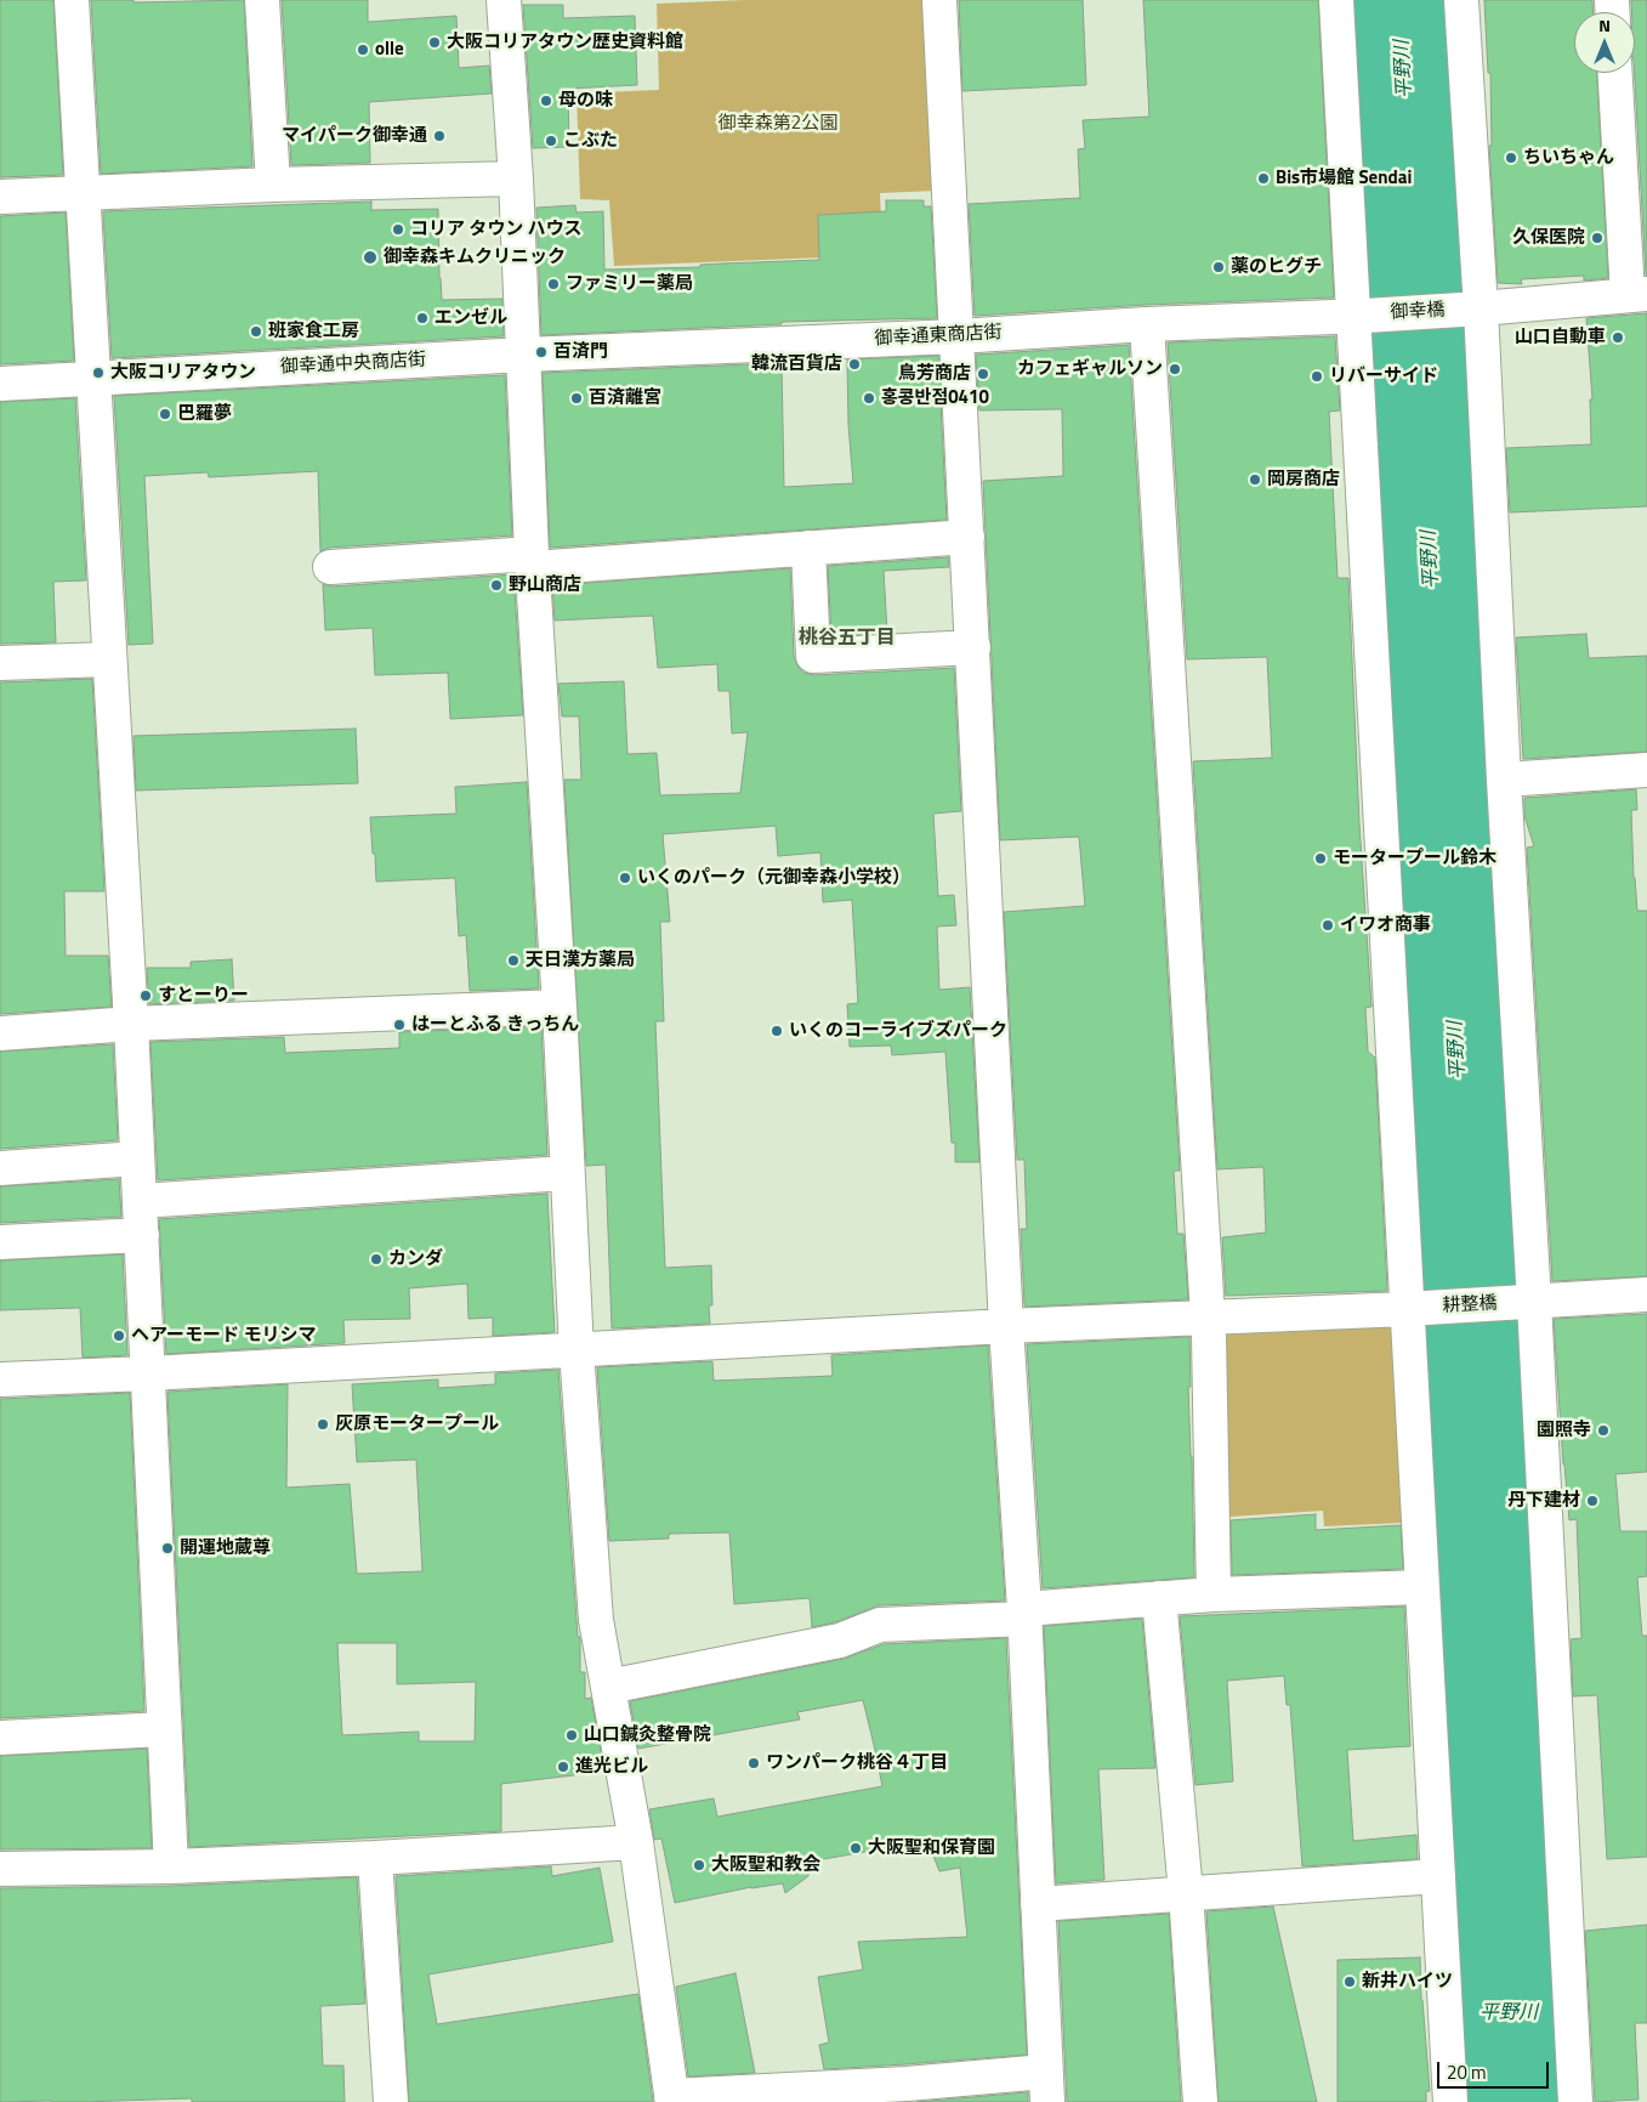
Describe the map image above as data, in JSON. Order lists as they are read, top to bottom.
{
  "streets": {
    "street": [
      "御幸橋",
      "御幸通東商店街",
      "御幸通中央商店街",
      "耕整橋"
    ]
  },
  "crossings": [
    ["御幸橋", "御幸通東商店街"],
    ["御幸通東商店街", "御幸通中央商店街"]
  ],
  "districts": ["桃谷五丁目"],
  "water": ["平野川"],
  "parks": ["御幸森第2公園"],
  "places": [
    "大阪コリアタウン歴史資料館",
    "olle",
    "母の味",
    "マイパーク御幸通",
    "こぶた",
    "ちいちゃん",
    "Bis市場館 Sendai",
    "コリア タウン ハウス",
    "久保医院",
    "御幸森キムクリニック",
    "薬のヒグチ",
    "ファミリー薬局",
    "エンゼル",
    "班家食工房",
    "山口自動車",
    "百済門",
    "韓流百貨店",
    "カフェギャルソン",
    "大阪コリアタウン",
    "鳥芳商店",
    "リバーサイド",
    "百済離宮",
    "홍콩반점0410",
    "巴羅夢",
    "岡房商店",
    "野山商店",
    "モータープール鈴木",
    "いくのパーク（元御幸森小学校）",
    "イワオ商事",
    "天日漢方薬局",
    "すとーりー",
    "はーとふる きっちん",
    "いくのコーライブズパーク",
    "カンダ",
    "ヘアーモード モリシマ",
    "灰原モータープール",
    "園照寺",
    "丹下建材",
    "開運地蔵尊",
    "山口鍼灸整骨院",
    "ワンパーク桃谷４丁目",
    "進光ビル",
    "大阪聖和保育園",
    "大阪聖和教会",
    "新井ハイツ"
  ],
  "scale_bar": "20 m",
  "north": "top"
}
